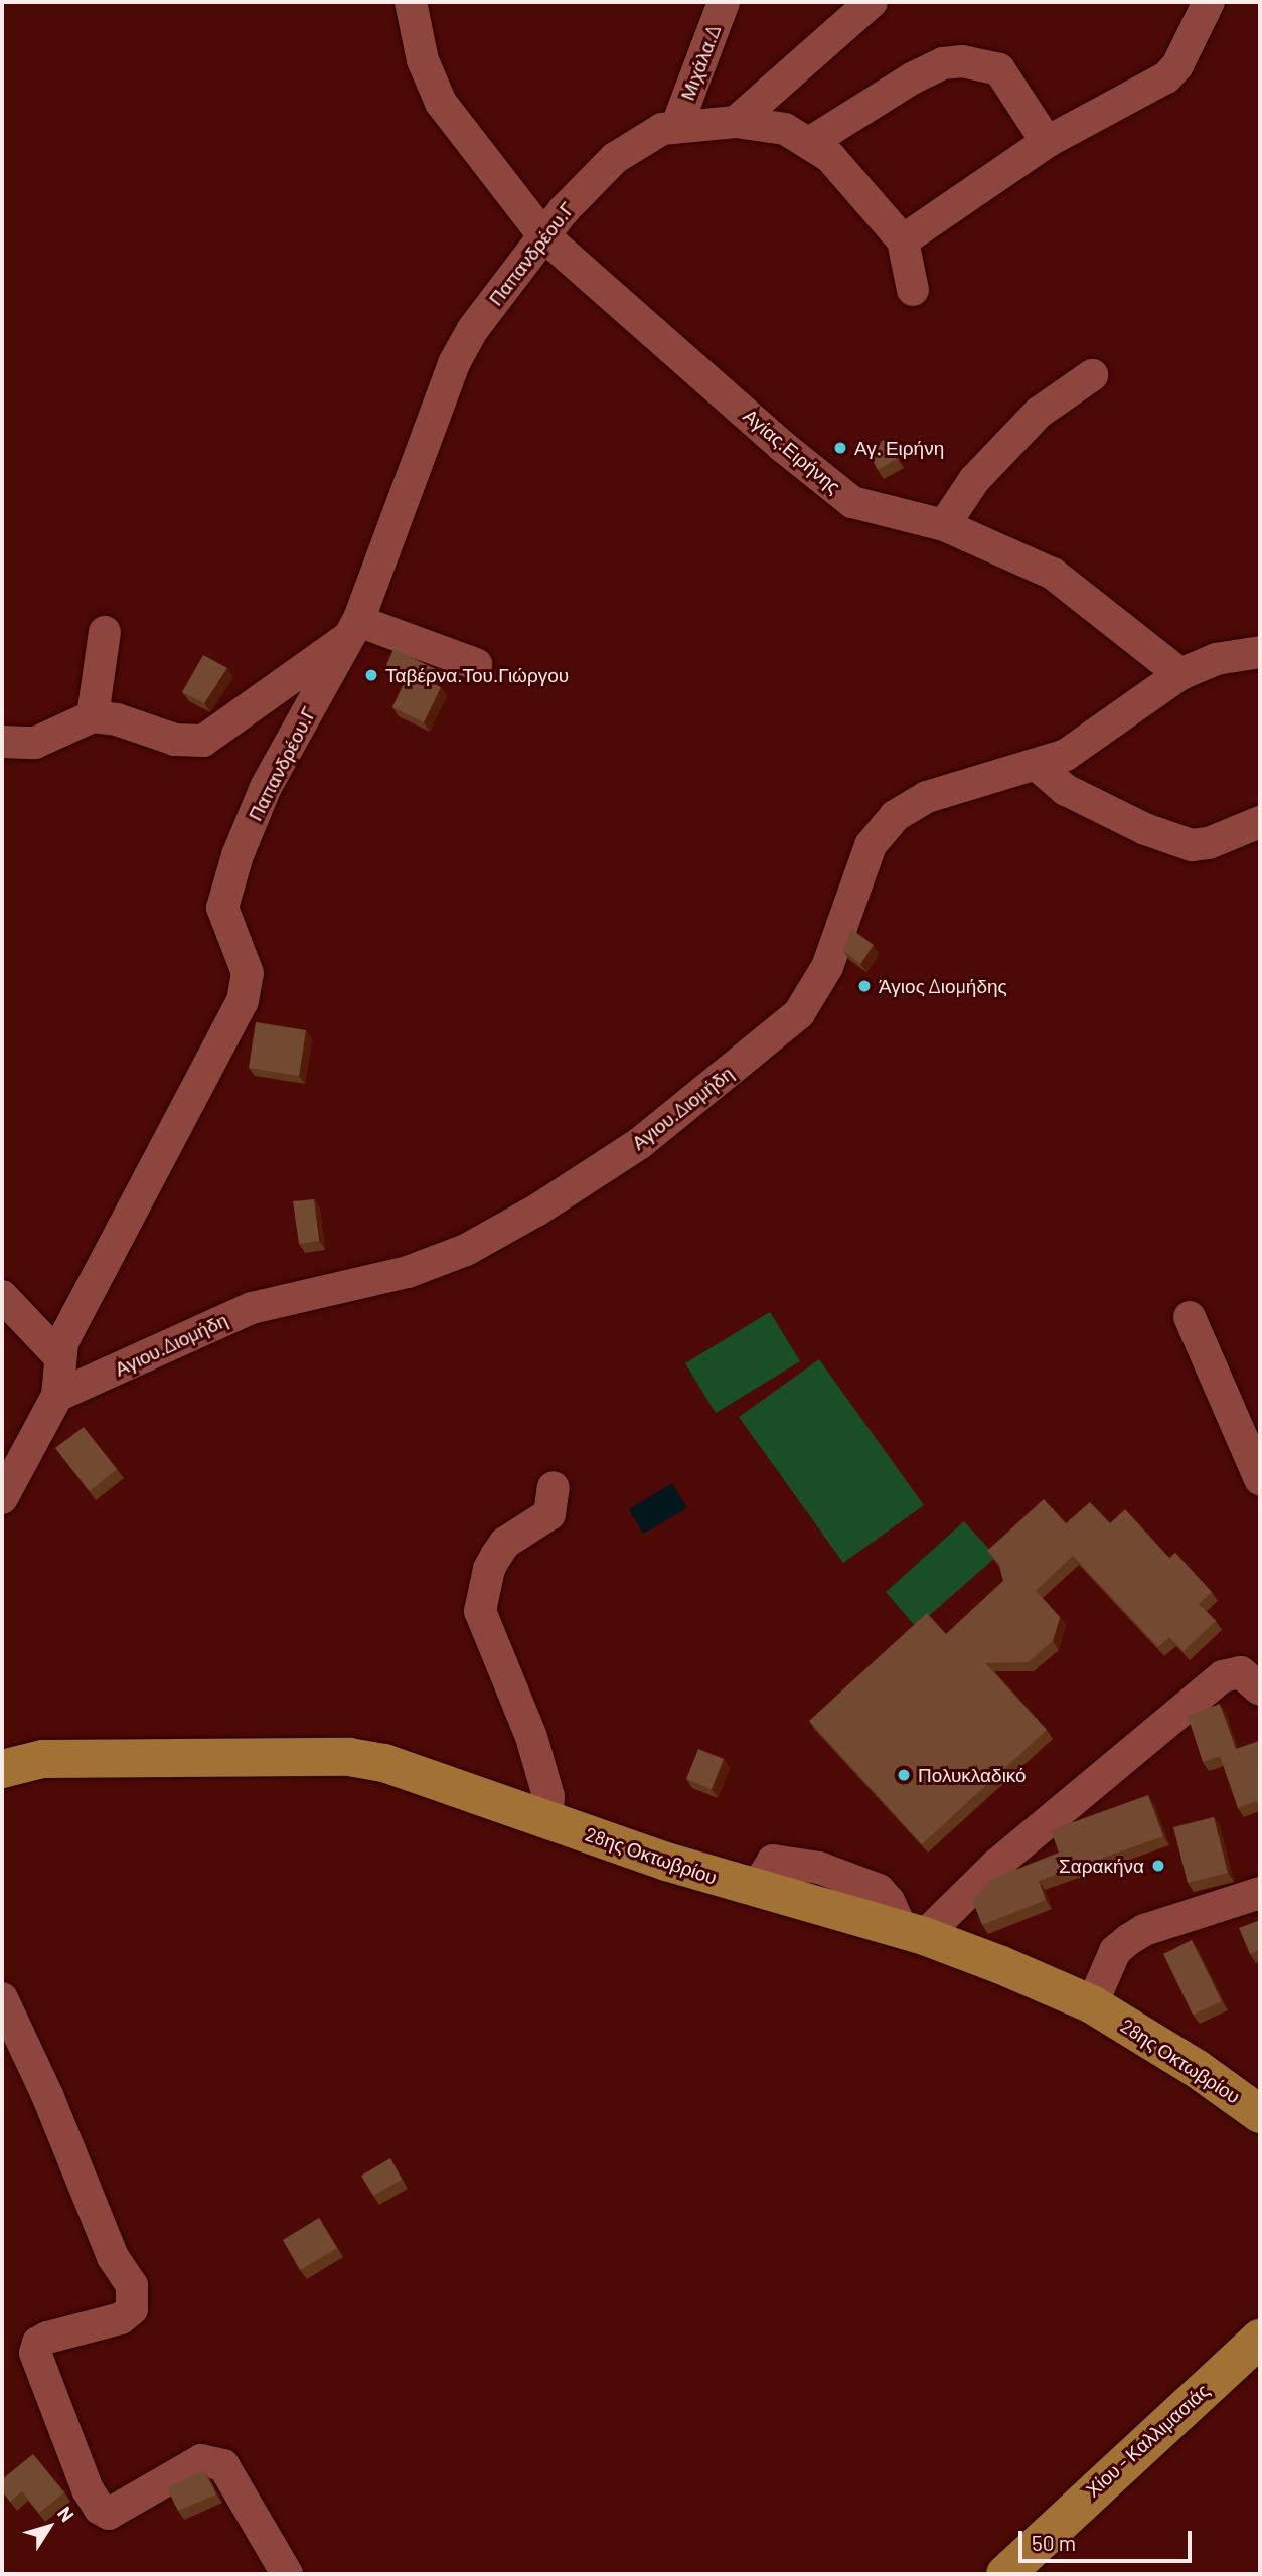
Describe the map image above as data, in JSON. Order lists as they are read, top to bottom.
{
  "streets": {
    "main road": ["28ης Οκτωβρίου", "Χίου - Καλλιμασιάς"],
    "street": [
      "Μιχάλα.Δ",
      "Παπανδρέου.Γ",
      "Αγίας.Ειρήνης",
      "Αγιου.Διομήδη"
    ]
  },
  "crossings": [
    ["Μιχάλα.Δ", "Παπανδρέου.Γ"],
    ["Παπανδρέου.Γ", "Αγίας.Ειρήνης"],
    ["Παπανδρέου.Γ", "Αγιου.Διομήδη"],
    ["Αγίας.Ειρήνης", "Αγιου.Διομήδη"]
  ],
  "places": [
    "Αγ. Ειρήνη",
    "Ταβέρνα.Του.Γιώργου",
    "Άγιος Διομήδης",
    "Πολυκλαδικό",
    "Σαρακήνα"
  ],
  "scale_bar": "50 m",
  "north": "top right"
}
